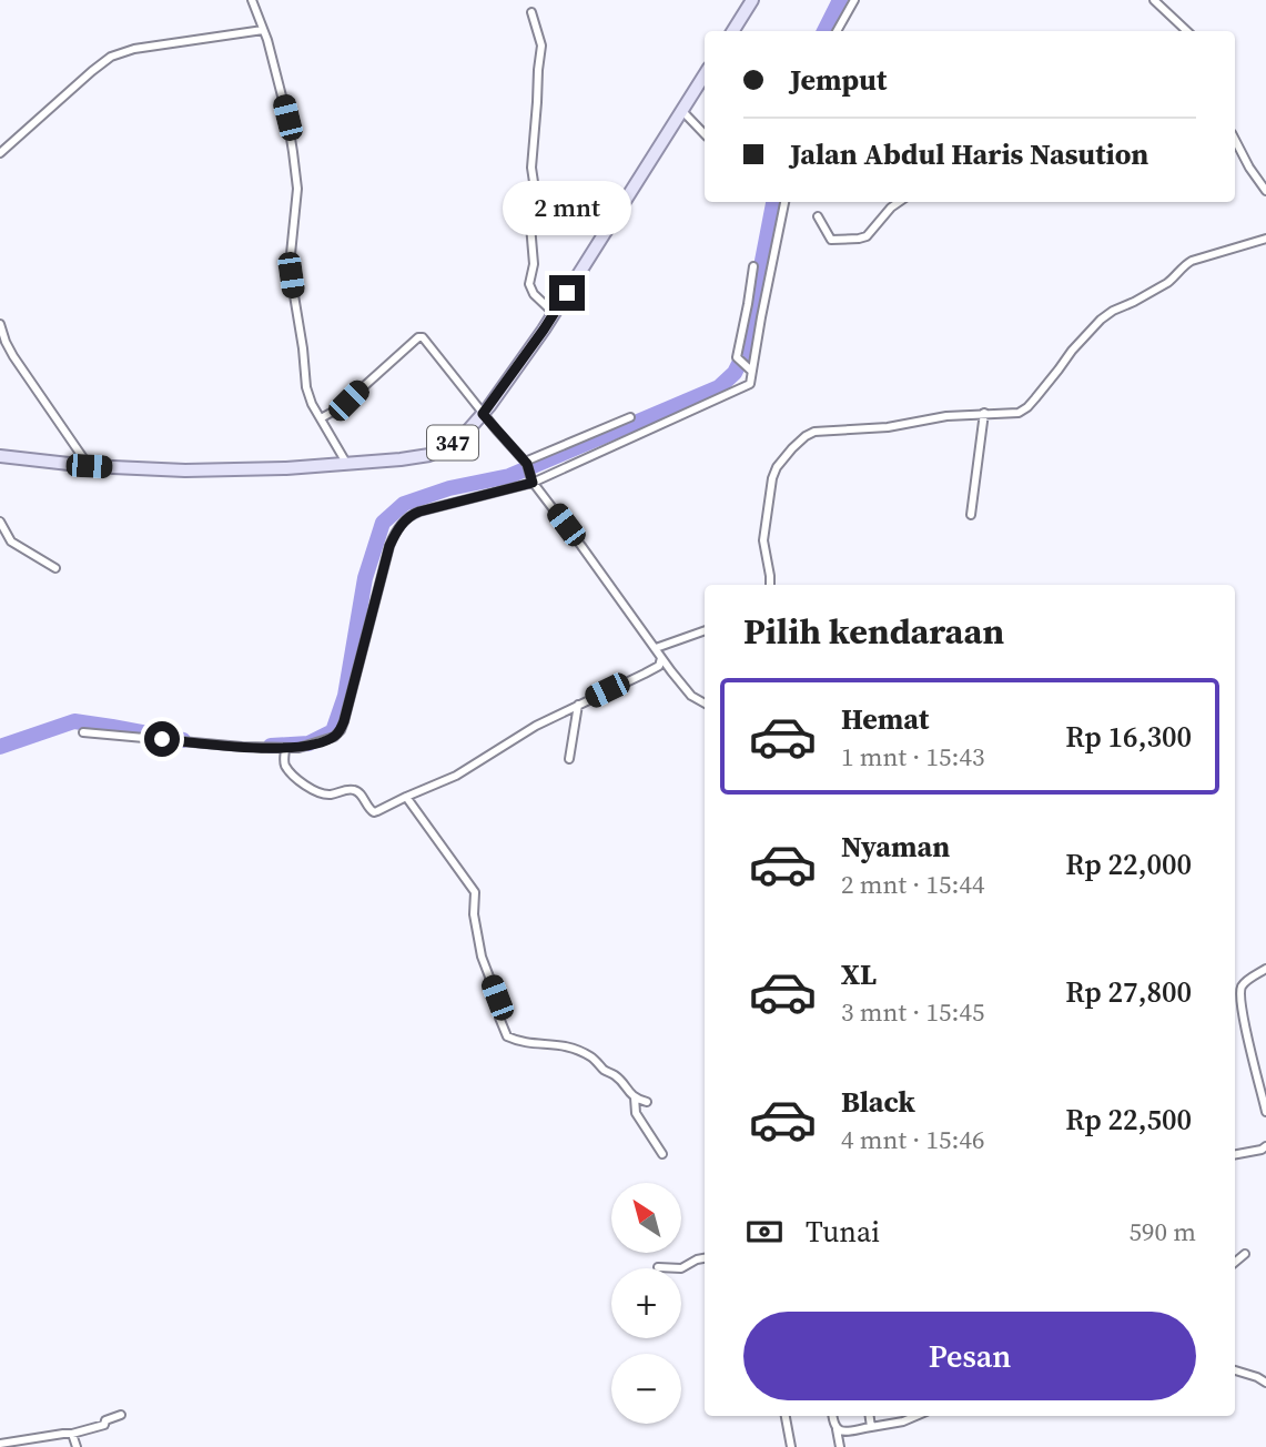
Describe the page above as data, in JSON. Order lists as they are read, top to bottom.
{
  "streets": {
    "main road": ["347"]
  },
  "north": "top left",
  "page": {
    "banner": ["Jemput", "Jalan Abdul Haris Nasution"],
    "bubble": "2 mnt",
    "heading": "Pilih kendaraan",
    "list": [
      {
        "name": "Hemat",
        "note": "1 mnt · 15:43",
        "value": "Rp 16,300"
      },
      {
        "name": "Nyaman",
        "note": "2 mnt · 15:44",
        "value": "Rp 22,000"
      },
      {
        "name": "XL",
        "note": "3 mnt · 15:45",
        "value": "Rp 27,800"
      },
      {
        "name": "Black",
        "note": "4 mnt · 15:46",
        "value": "Rp 22,500"
      }
    ],
    "map_buttons": ["+", "−"],
    "pay": ["Tunai", "590 m"],
    "buttons": "Pesan"
  }
}
